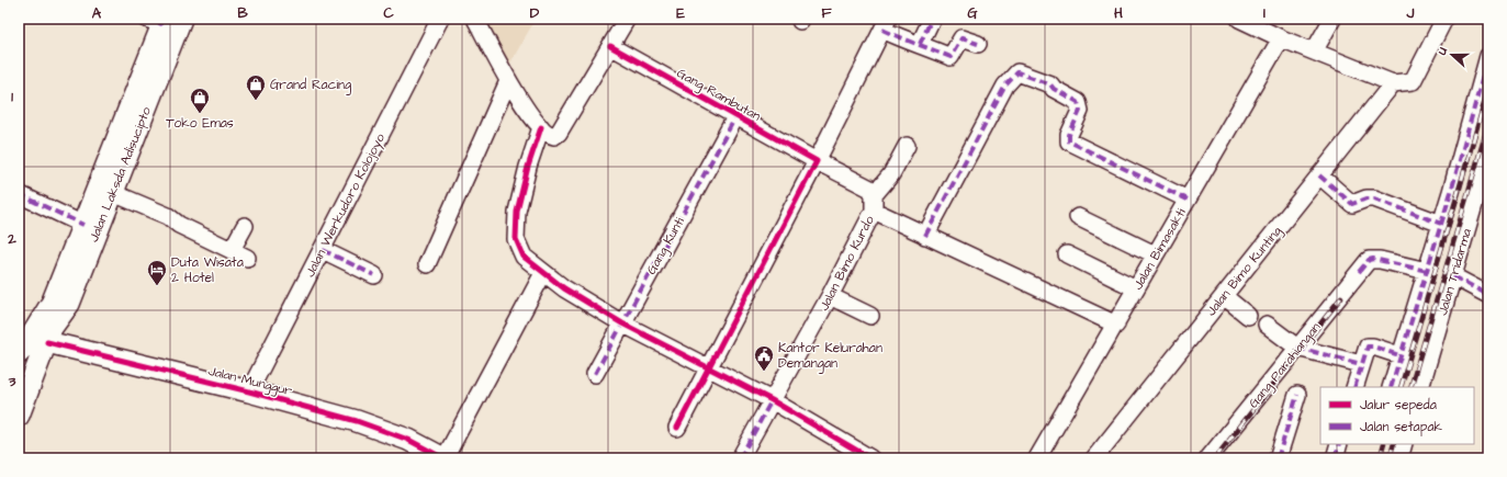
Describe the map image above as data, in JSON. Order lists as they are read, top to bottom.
{
  "streets": {
    "main road": ["Jalan Laksda Adisucipto", "Jalan Munggur"],
    "street": [
      "Gang Rambutan",
      "Jalan Werkudoro Kolojoyo",
      "Gang Kunti",
      "Jalan Bimasakti",
      "Jalan Bimo Kurdo",
      "Jalan Bimo Kunting",
      "Jalan Tridarma",
      "Gang Parahiangan"
    ]
  },
  "crossings": [
    ["Gang Rambutan", "Gang Kunti"],
    ["Jalan Laksda Adisucipto", "Jalan Munggur"],
    ["Jalan Werkudoro Kolojoyo", "Jalan Munggur"]
  ],
  "places": {
    "shop": ["Grand Racing", "Toko Emas"],
    "hotel": ["Duta Wisata 2 Hotel"],
    "public building": ["Kantor Kelurahan Demangan"]
  },
  "legend": ["Jalur sepeda", "Jalan setapak"],
  "north": "left",
  "grid": {
    "columns": [
      "A",
      "B",
      "C",
      "D",
      "E",
      "F",
      "G",
      "H",
      "I",
      "J"
    ],
    "rows": ["1", "2", "3"]
  }
}
